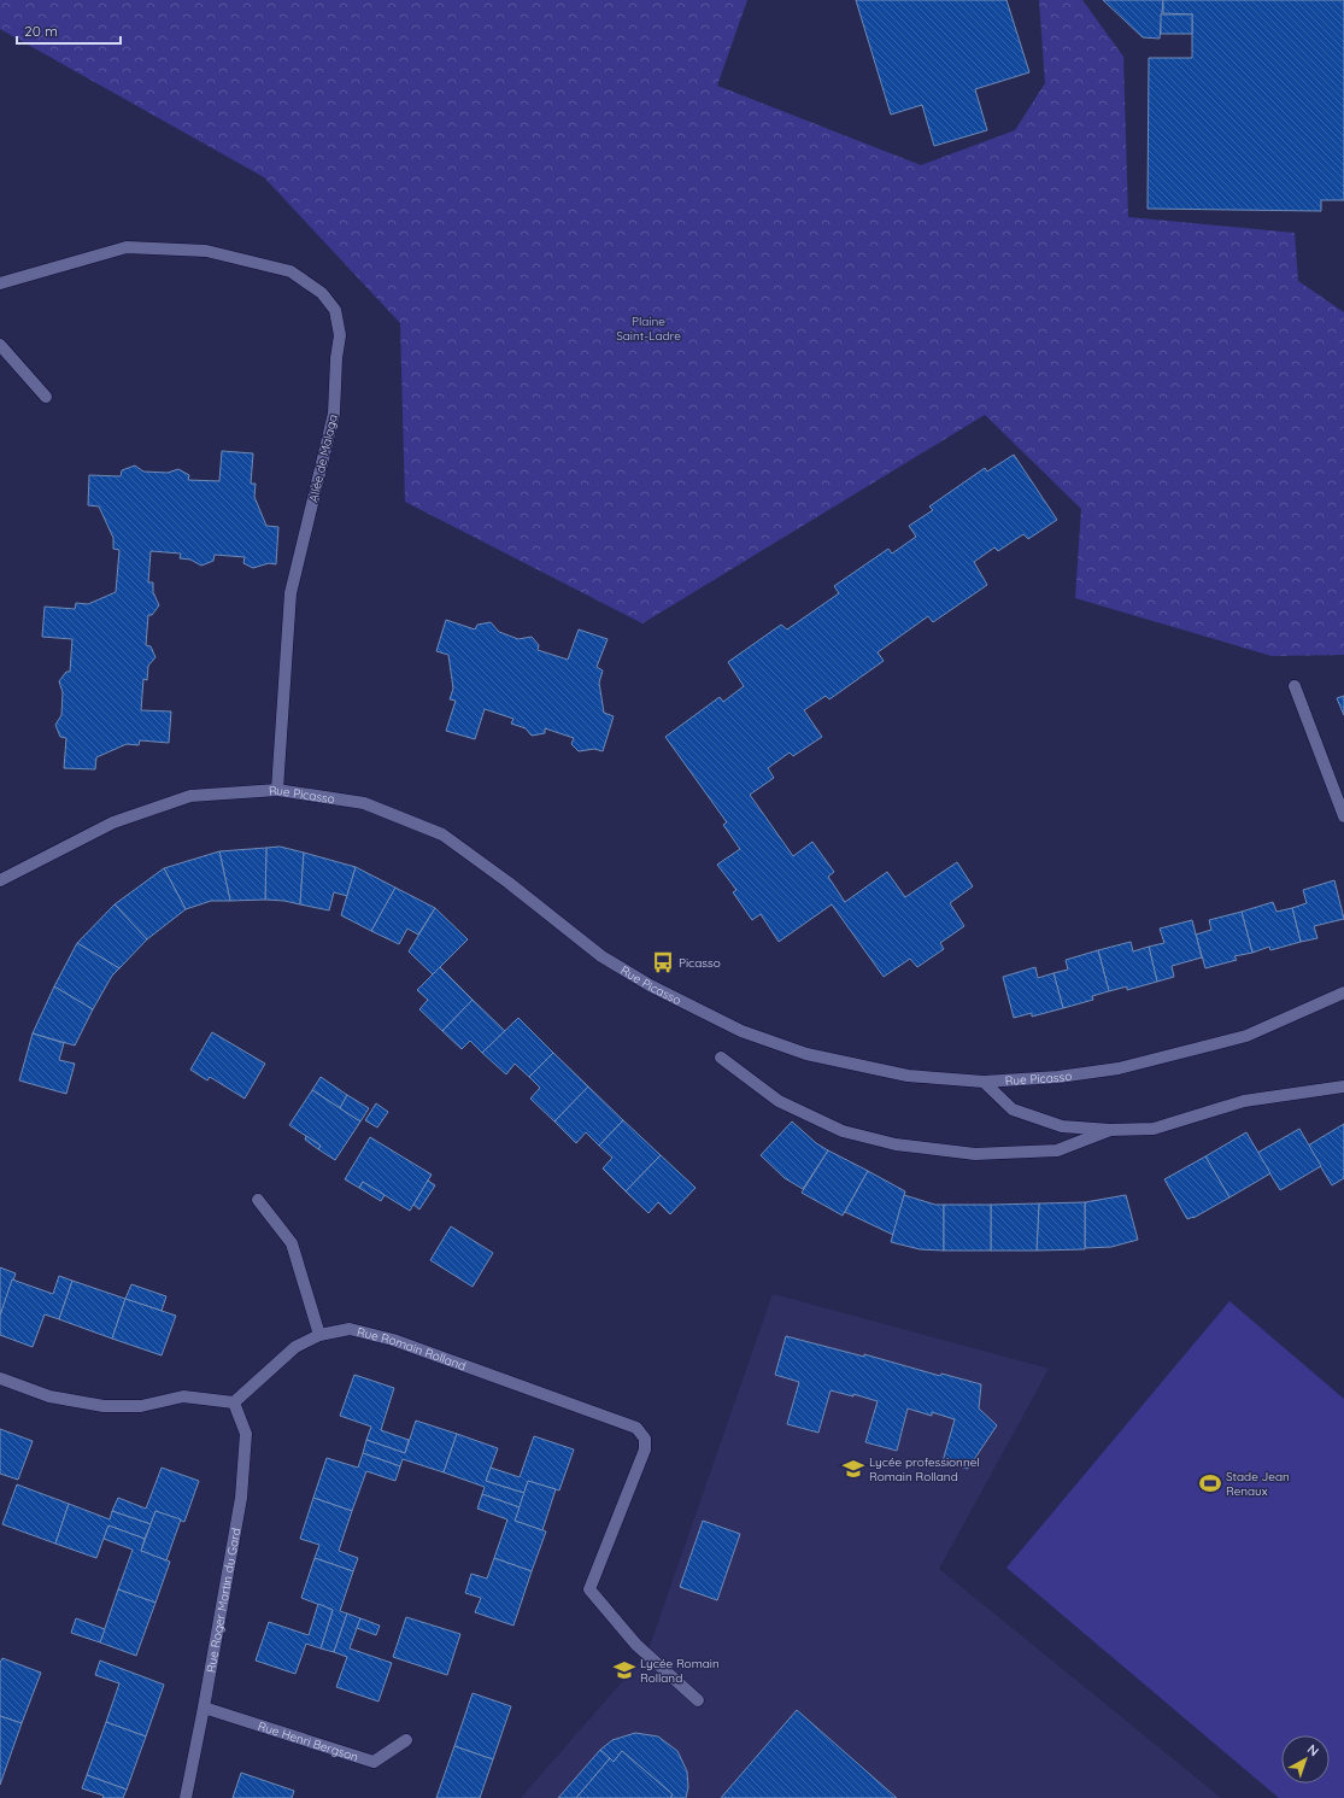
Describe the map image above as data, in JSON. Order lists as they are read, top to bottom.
{
  "streets": {
    "street": [
      "Allée de Malaga",
      "Rue Picasso",
      "Rue Romain Rolland",
      "Rue Roger Martin du Gard",
      "Rue Henri Bergson"
    ]
  },
  "crossings": [
    ["Allée de Malaga", "Rue Picasso"],
    ["Rue Romain Rolland", "Rue Roger Martin du Gard"],
    ["Rue Roger Martin du Gard", "Rue Henri Bergson"]
  ],
  "parks": ["Plaine Saint-Ladre"],
  "places": {
    "bus stop": ["Picasso"],
    "school or university": ["Lycée professionnel Romain Rolland", "Lycée Romain Rolland"],
    "sports": ["Stade Jean Renaux"]
  },
  "scale_bar": "20 m",
  "north": "top right"
}
